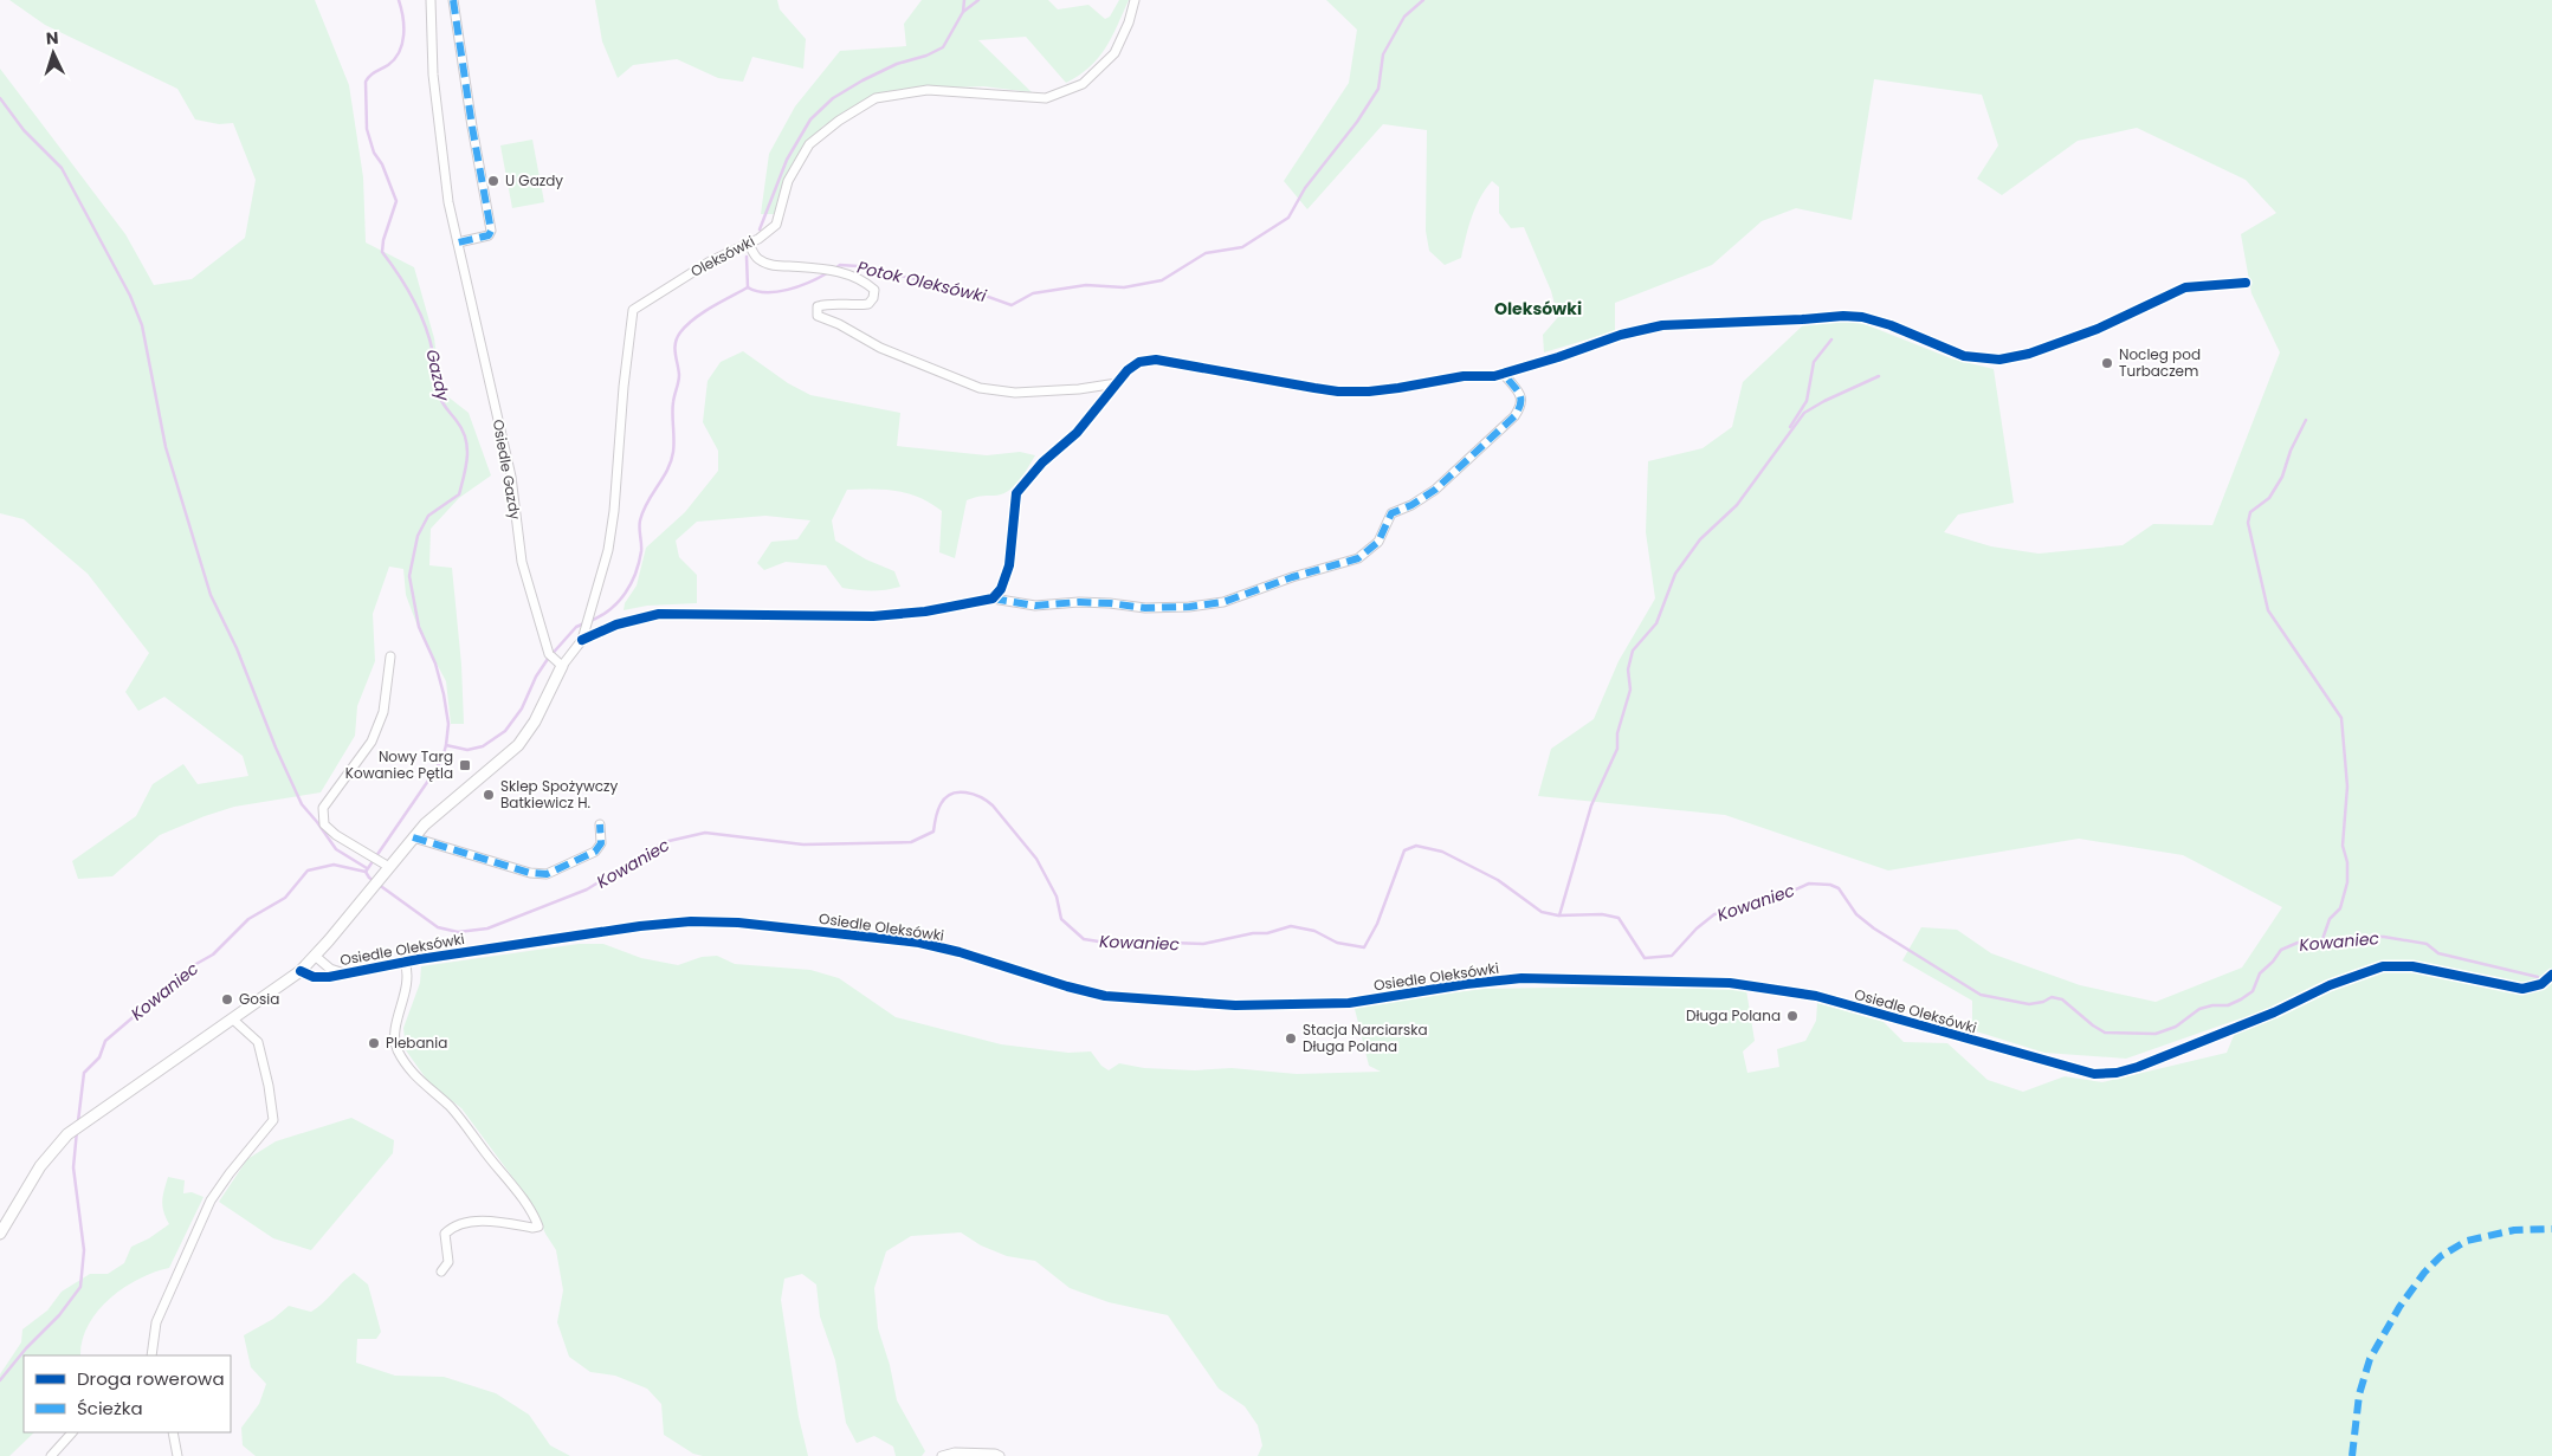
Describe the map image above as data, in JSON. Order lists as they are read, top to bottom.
{
  "streets": {
    "street": ["Oleksówki", "Osiedle Gazdy", "Osiedle Oleksówki"]
  },
  "crossings": [
    ["Oleksówki", "Osiedle Gazdy"]
  ],
  "districts": ["Oleksówki"],
  "water": ["Potok Oleksówki", "Gazdy", "Kowaniec"],
  "places": {
    "other": [
      "U Gazdy",
      "Nocleg pod Turbaczem",
      "Sklep Spożywczy Batkiewicz H.",
      "Gosia",
      "Długa Polana",
      "Stacja Narciarska Długa Polana",
      "Plebania"
    ],
    "transit": ["Nowy Targ Kowaniec Pętla"]
  },
  "legend": ["Droga rowerowa", "Ścieżka"],
  "north": "top"
}
